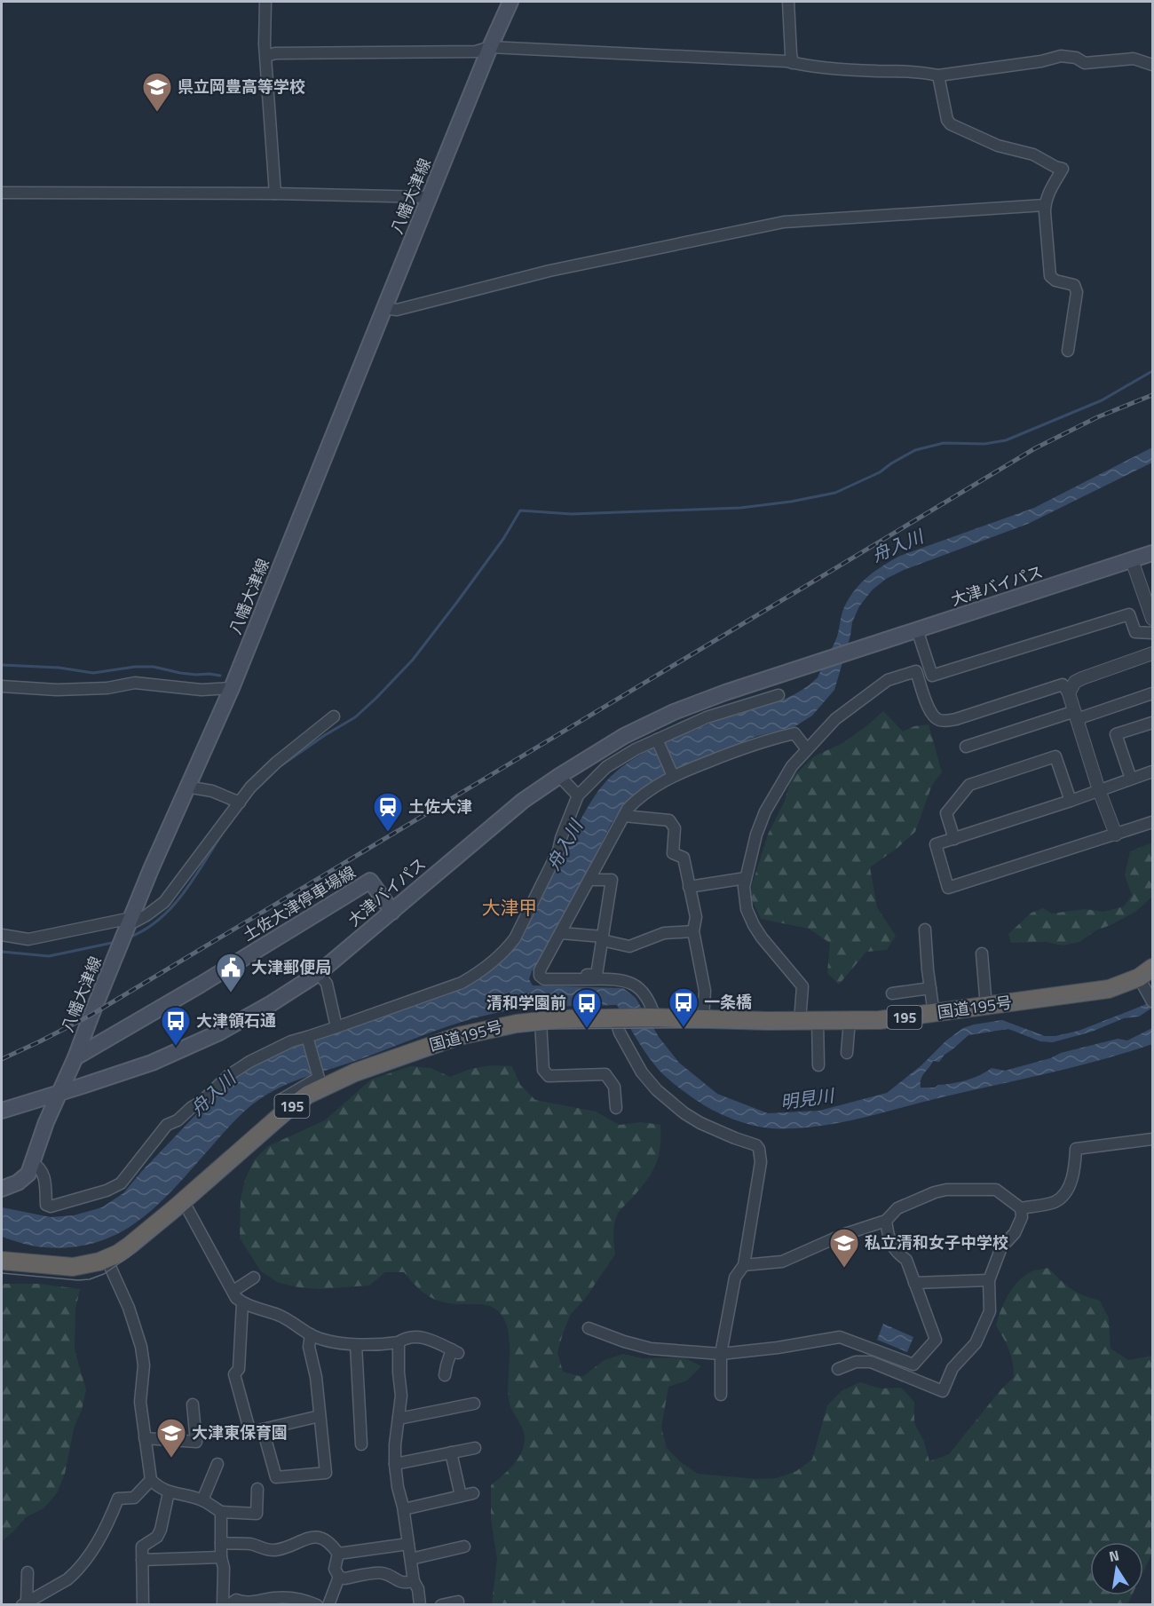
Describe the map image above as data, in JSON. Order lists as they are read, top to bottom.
{
  "streets": {
    "highway": ["国道195号", "195"],
    "main road": ["八幡大津線", "大津バイパス", "土佐大津停車場線"]
  },
  "crossings": [
    ["八幡大津線", "大津バイパス"],
    ["八幡大津線", "土佐大津停車場線"],
    ["大津バイパス", "土佐大津停車場線"]
  ],
  "districts": ["大津甲"],
  "water": ["舟入川", "明見川"],
  "places": {
    "school or university": ["県立岡豊高等学校", "私立清和女子中学校", "大津東保育園"],
    "station": ["土佐大津"],
    "public building": ["大津郵便局"],
    "bus stop": ["一条橋", "清和学園前", "大津領石通"]
  },
  "north": "top"
}
